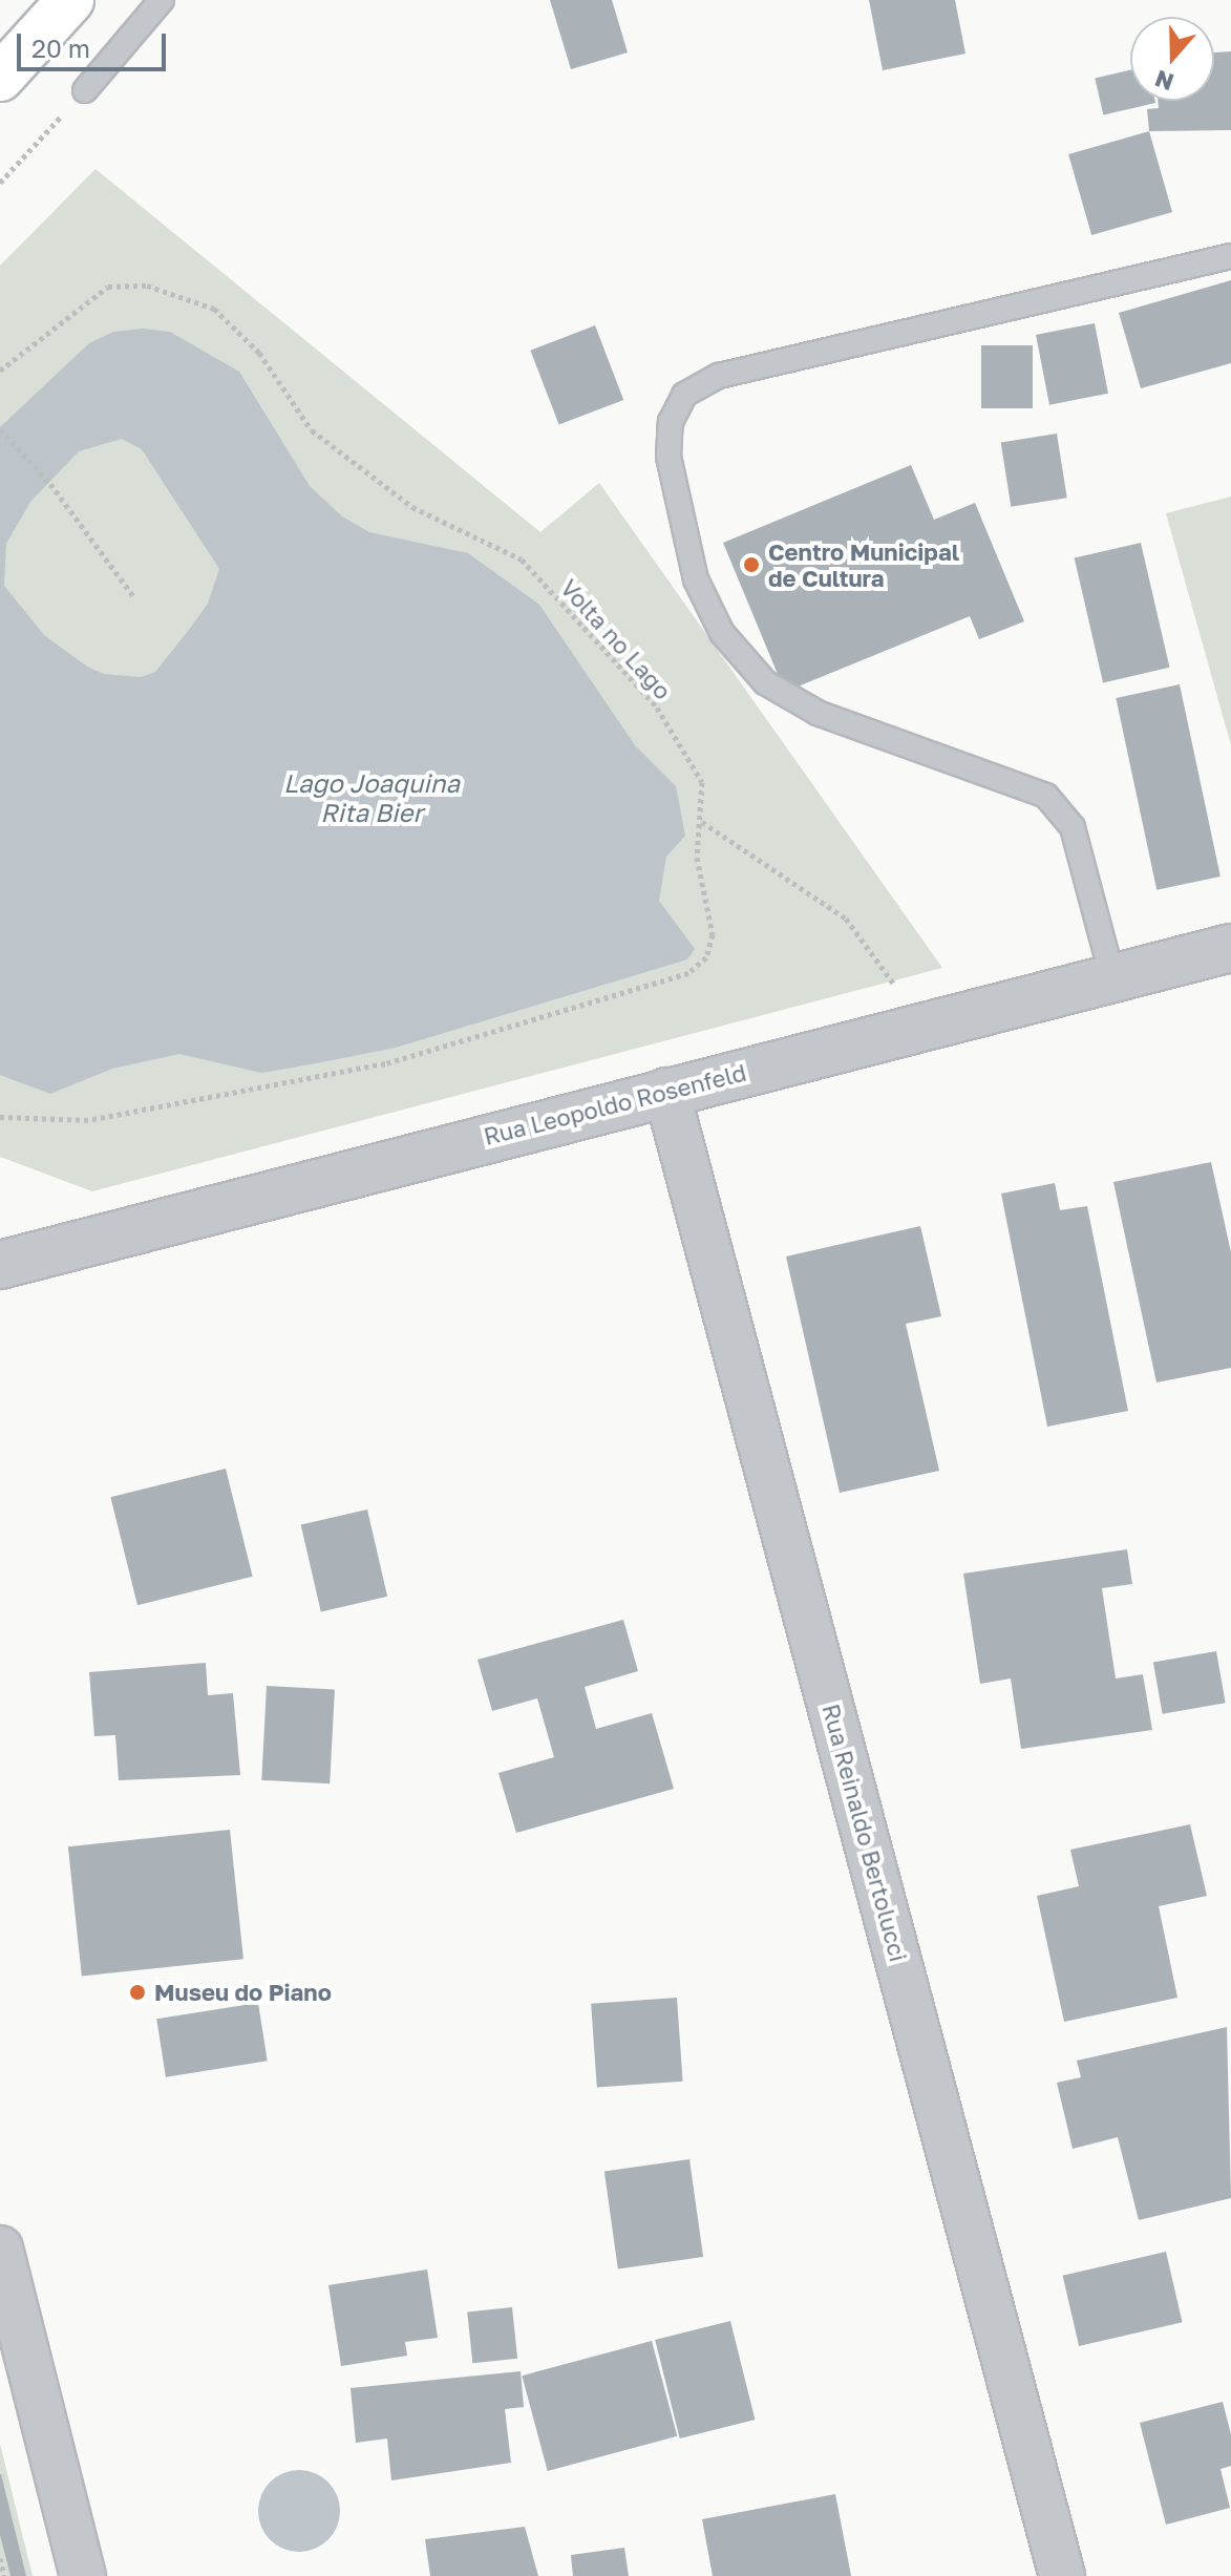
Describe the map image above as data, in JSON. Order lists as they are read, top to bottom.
{
  "streets": {
    "street": ["Rua Leopoldo Rosenfeld", "Rua Reinaldo Bertolucci"],
    "path": ["Volta no Lago"]
  },
  "crossings": [
    ["Rua Leopoldo Rosenfeld", "Rua Reinaldo Bertolucci"]
  ],
  "water": ["Lago Joaquina Rita Bier"],
  "places": ["Centro Municipal de Cultura", "Museu do Piano"],
  "scale_bar": "20 m",
  "north": "bottom"
}
